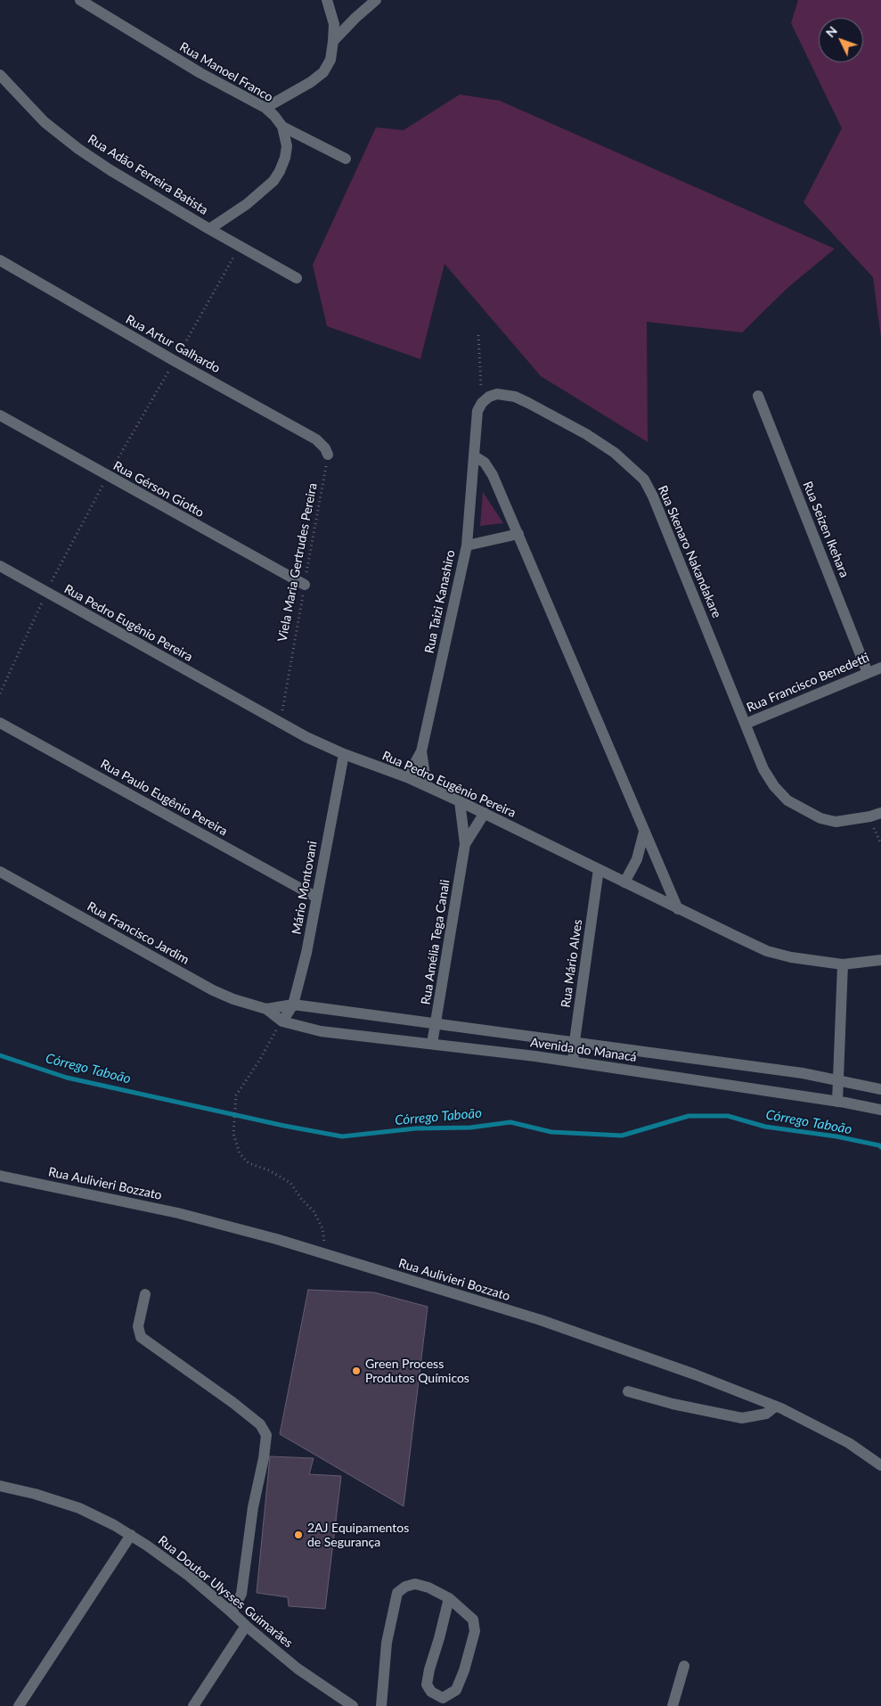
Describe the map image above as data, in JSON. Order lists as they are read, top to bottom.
{
  "streets": {
    "street": [
      "Rua Manoel Franco",
      "Rua Adão Ferreira Batista",
      "Rua Artur Galhardo",
      "Rua Gérson Giotto",
      "Rua Seizen Ikehara",
      "Rua Skenaro Nakandakare",
      "Rua Taizi Kanashiro",
      "Rua Pedro Eugênio Pereira",
      "Rua Francisco Benedetti",
      "Rua Paulo Eugênio Pereira",
      "Mário Montovani",
      "Rua Francisco Jardim",
      "Rua Amélia Tega Canali",
      "Rua Mário Alves",
      "Avenida do Manacá",
      "Rua Aulivieri Bozzato",
      "Rua Doutor Ulysses Guimarães"
    ],
    "path": ["Viela Maria Gertrudes Pereira"]
  },
  "crossings": [
    ["Rua Artur Galhardo", "Viela Maria Gertrudes Pereira"],
    ["Rua Gérson Giotto", "Viela Maria Gertrudes Pereira"],
    ["Rua Seizen Ikehara", "Rua Francisco Benedetti"],
    ["Rua Skenaro Nakandakare", "Rua Francisco Benedetti"],
    ["Viela Maria Gertrudes Pereira", "Rua Pedro Eugênio Pereira"],
    ["Rua Taizi Kanashiro", "Rua Pedro Eugênio Pereira"],
    ["Rua Pedro Eugênio Pereira", "Mário Montovani"],
    ["Rua Pedro Eugênio Pereira", "Rua Amélia Tega Canali"],
    ["Rua Pedro Eugênio Pereira", "Rua Mário Alves"],
    ["Rua Paulo Eugênio Pereira", "Mário Montovani"],
    ["Mário Montovani", "Rua Francisco Jardim"],
    ["Mário Montovani", "Avenida do Manacá"],
    ["Rua Francisco Jardim", "Avenida do Manacá"],
    ["Rua Amélia Tega Canali", "Avenida do Manacá"],
    ["Rua Mário Alves", "Avenida do Manacá"]
  ],
  "water": ["Córrego Taboão"],
  "places": ["Green Process Produtos Químicos", "2AJ Equipamentos de Segurança"],
  "north": "top left"
}
